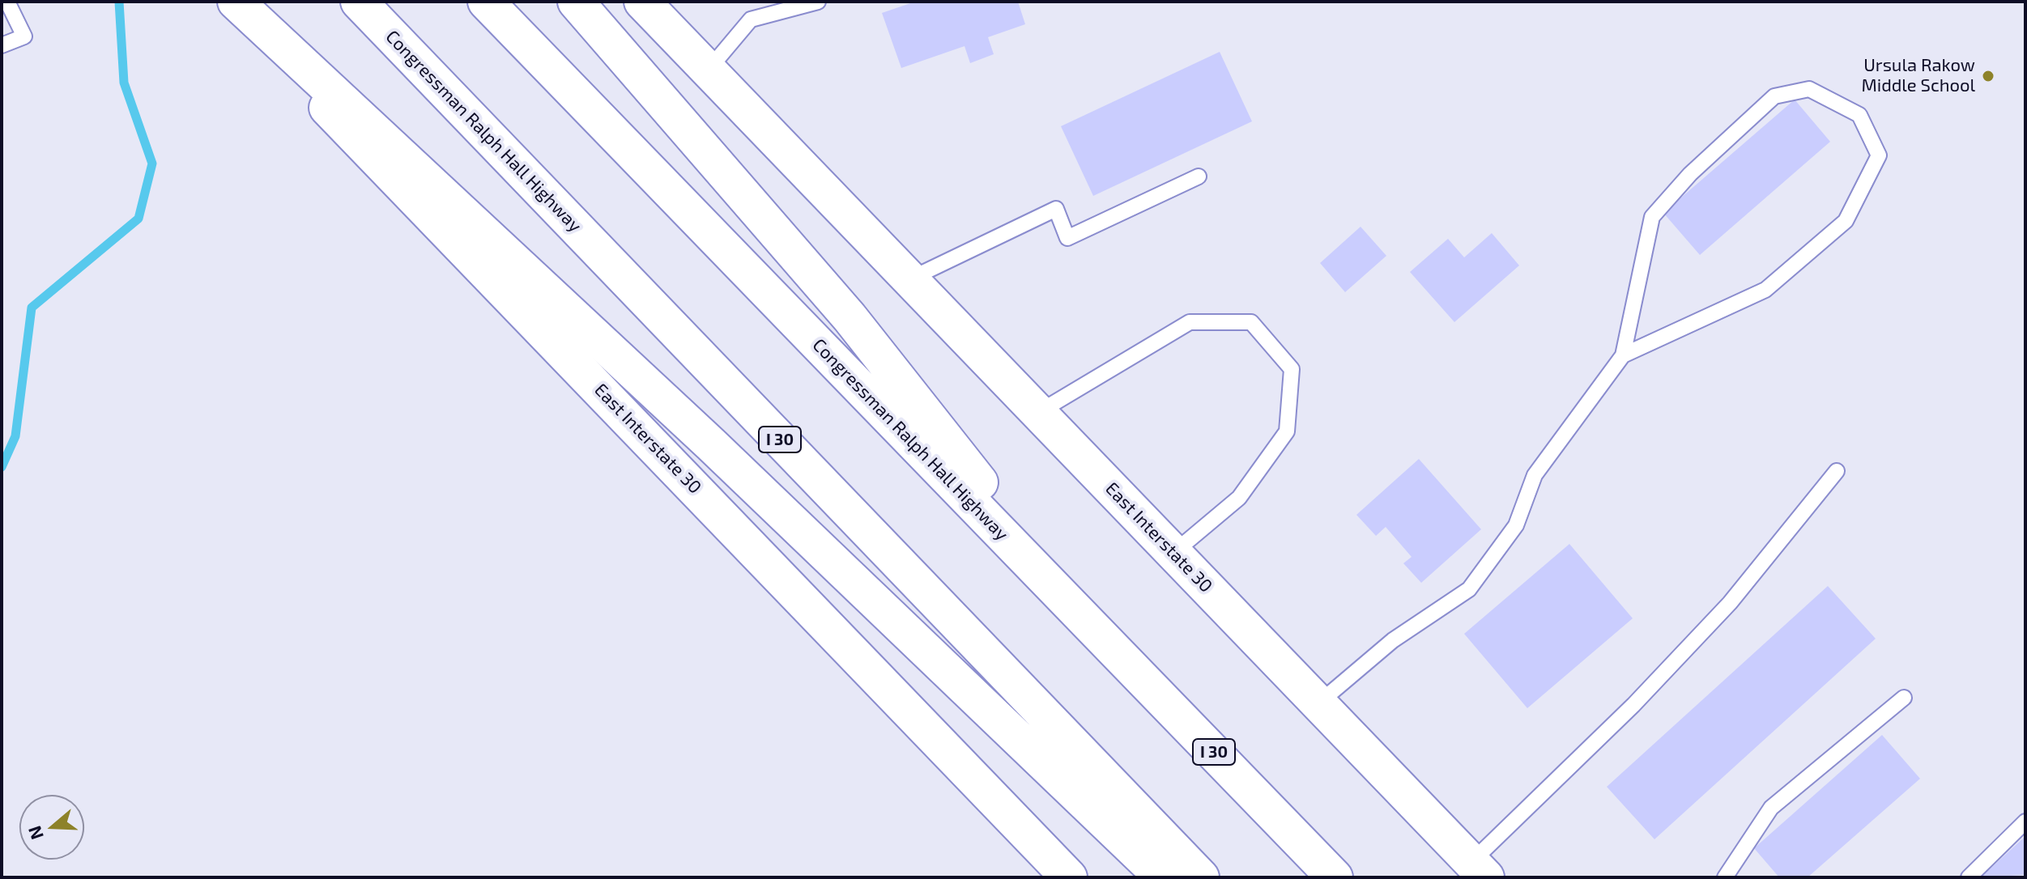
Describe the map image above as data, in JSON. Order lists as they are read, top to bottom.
{
  "streets": {
    "main road": ["Congressman Ralph Hall Highway", "East Interstate 30", "I 30"]
  },
  "places": ["Ursula Rakow Middle School"],
  "north": "left"
}
